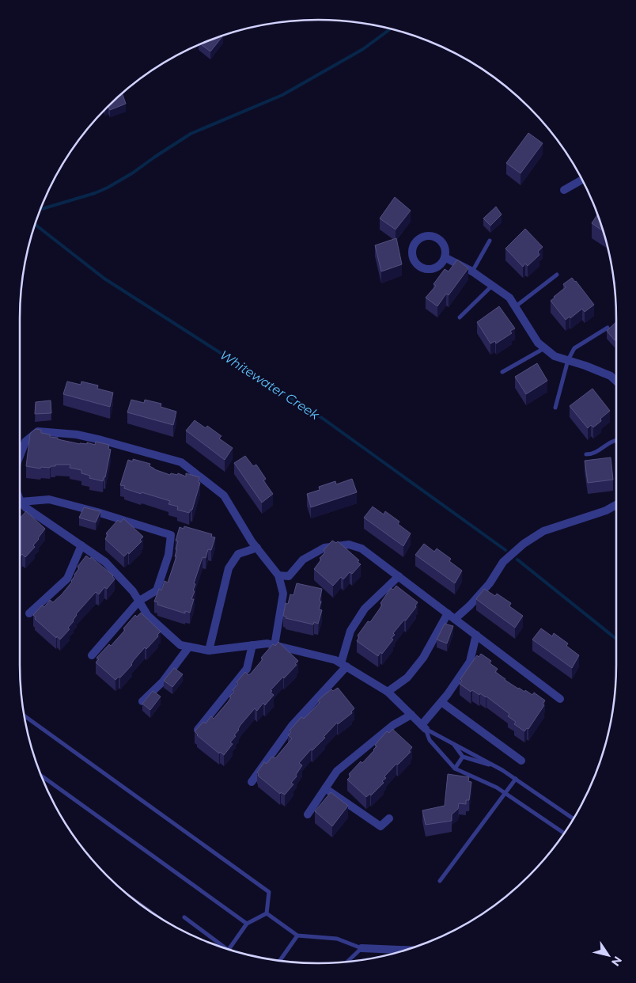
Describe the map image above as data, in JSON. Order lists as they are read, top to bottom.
{
  "water": ["Whitewater Creek"],
  "north": "bottom right"
}
